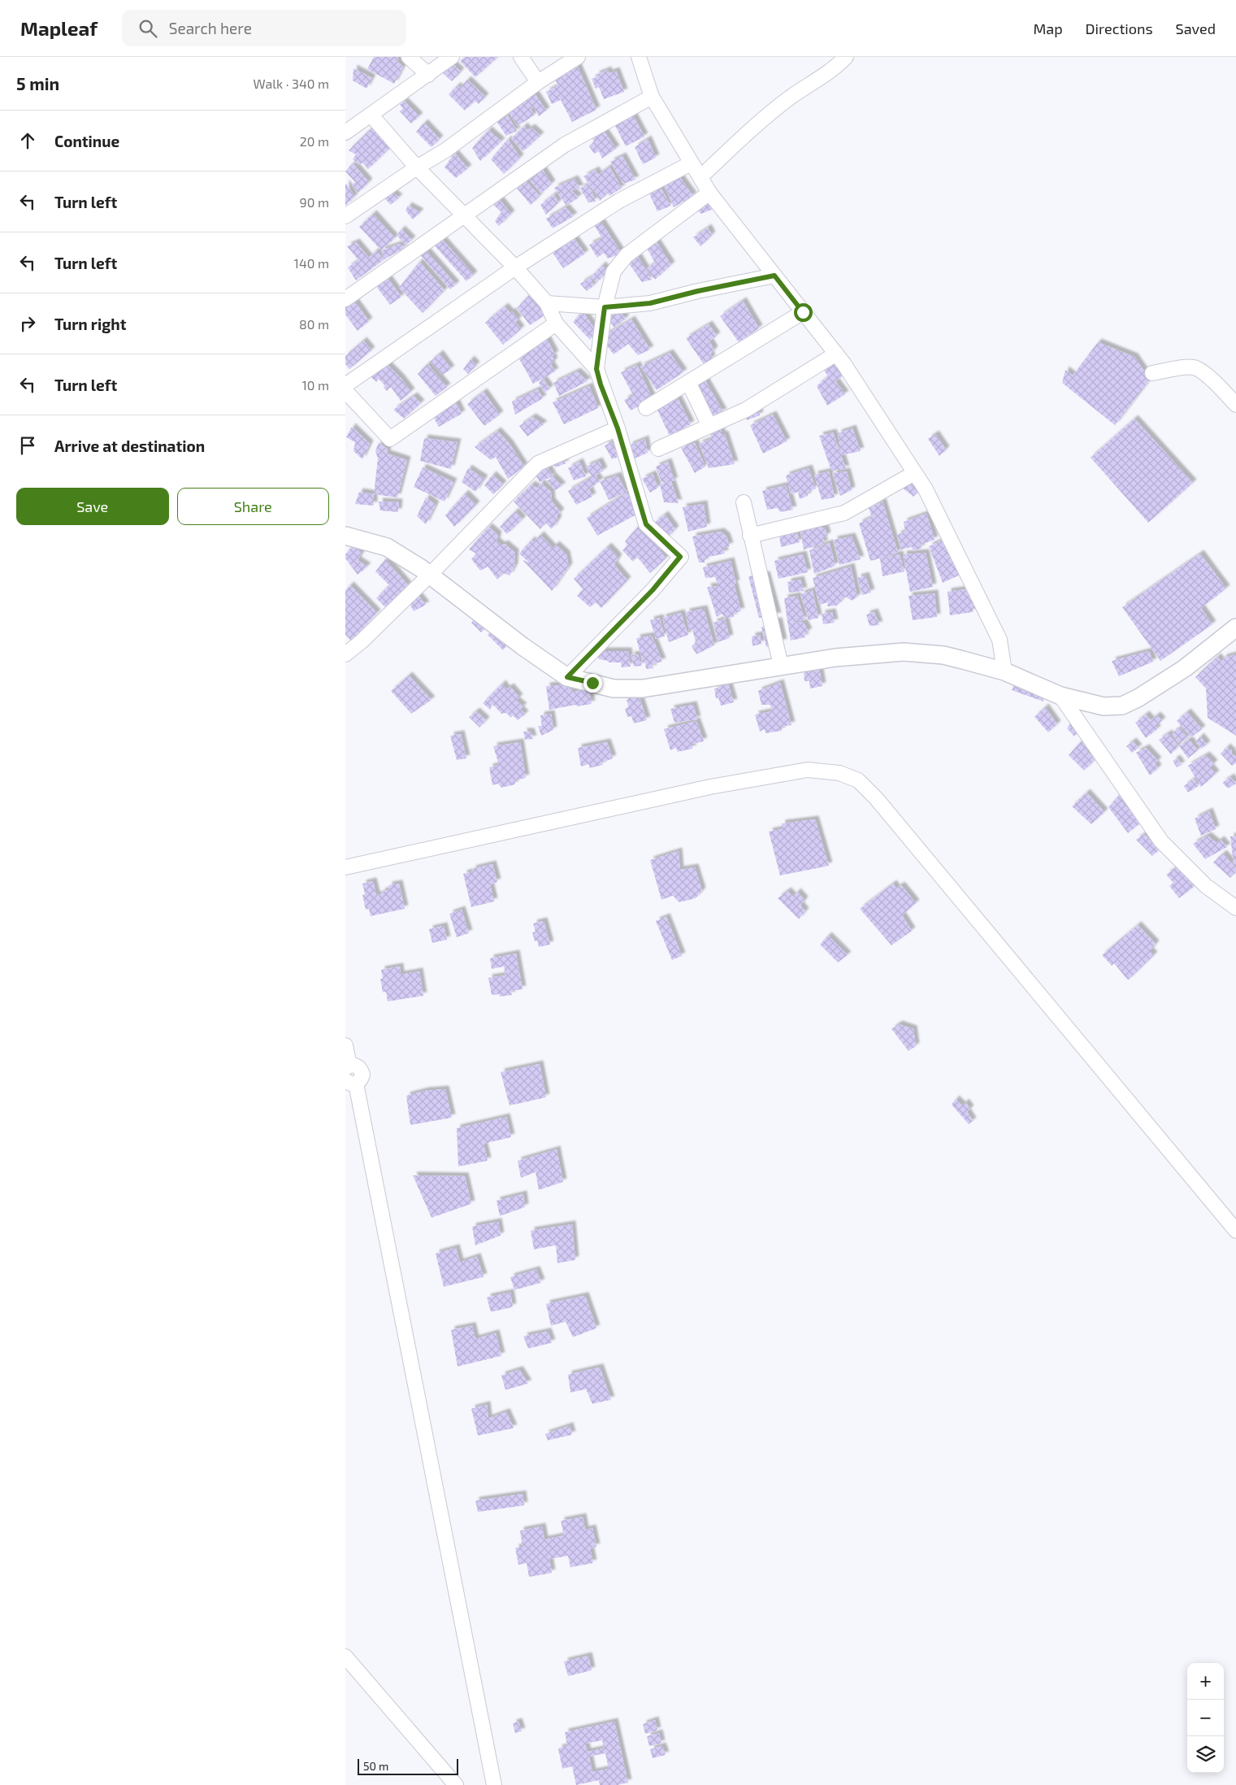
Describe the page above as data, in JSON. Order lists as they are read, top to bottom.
{
  "scale_bar": "50 m",
  "page": {
    "header": "Mapleaf",
    "search": "Search here",
    "nav": ["Map", "Directions", "Saved"],
    "heading": ["5 min", "Walk · 340 m"],
    "list": [
      ["Continue", "20 m"],
      ["Turn left", "90 m"],
      ["Turn left", "140 m"],
      ["Turn right", "80 m"],
      ["Turn left", "10 m"],
      "Arrive at destination"
    ],
    "buttons": ["Save", "Share"],
    "map_buttons": ["+", "−"],
    "scale": "50 m"
  }
}
